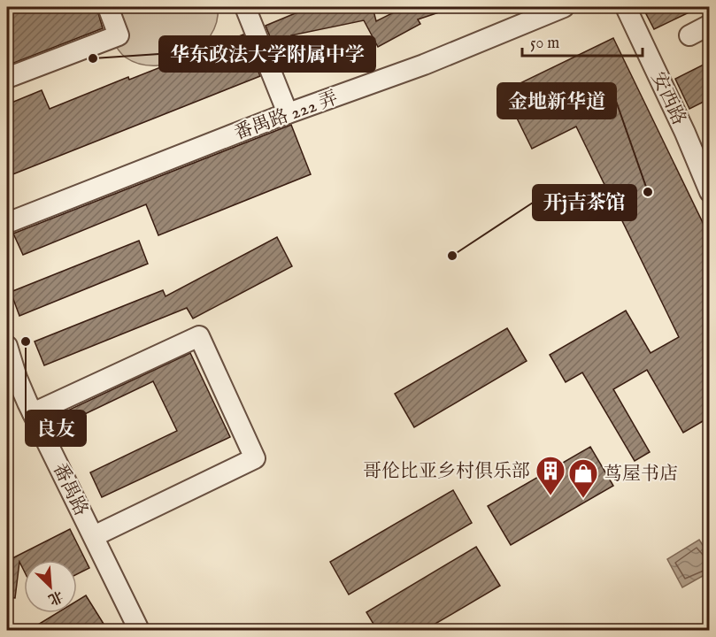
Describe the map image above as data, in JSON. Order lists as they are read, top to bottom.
{
  "streets": {
    "street": ["安西路", "番禺路 222 弄", "番禺路"]
  },
  "places": {
    "other": [
      "华东政法大学附属中学",
      "金地新华道",
      "开j吉茶馆",
      "良友"
    ],
    "building": ["哥伦比亚乡村俱乐部"],
    "shop": ["茑屋书店"]
  },
  "scale_bar": "50 m",
  "north": "bottom right"
}
